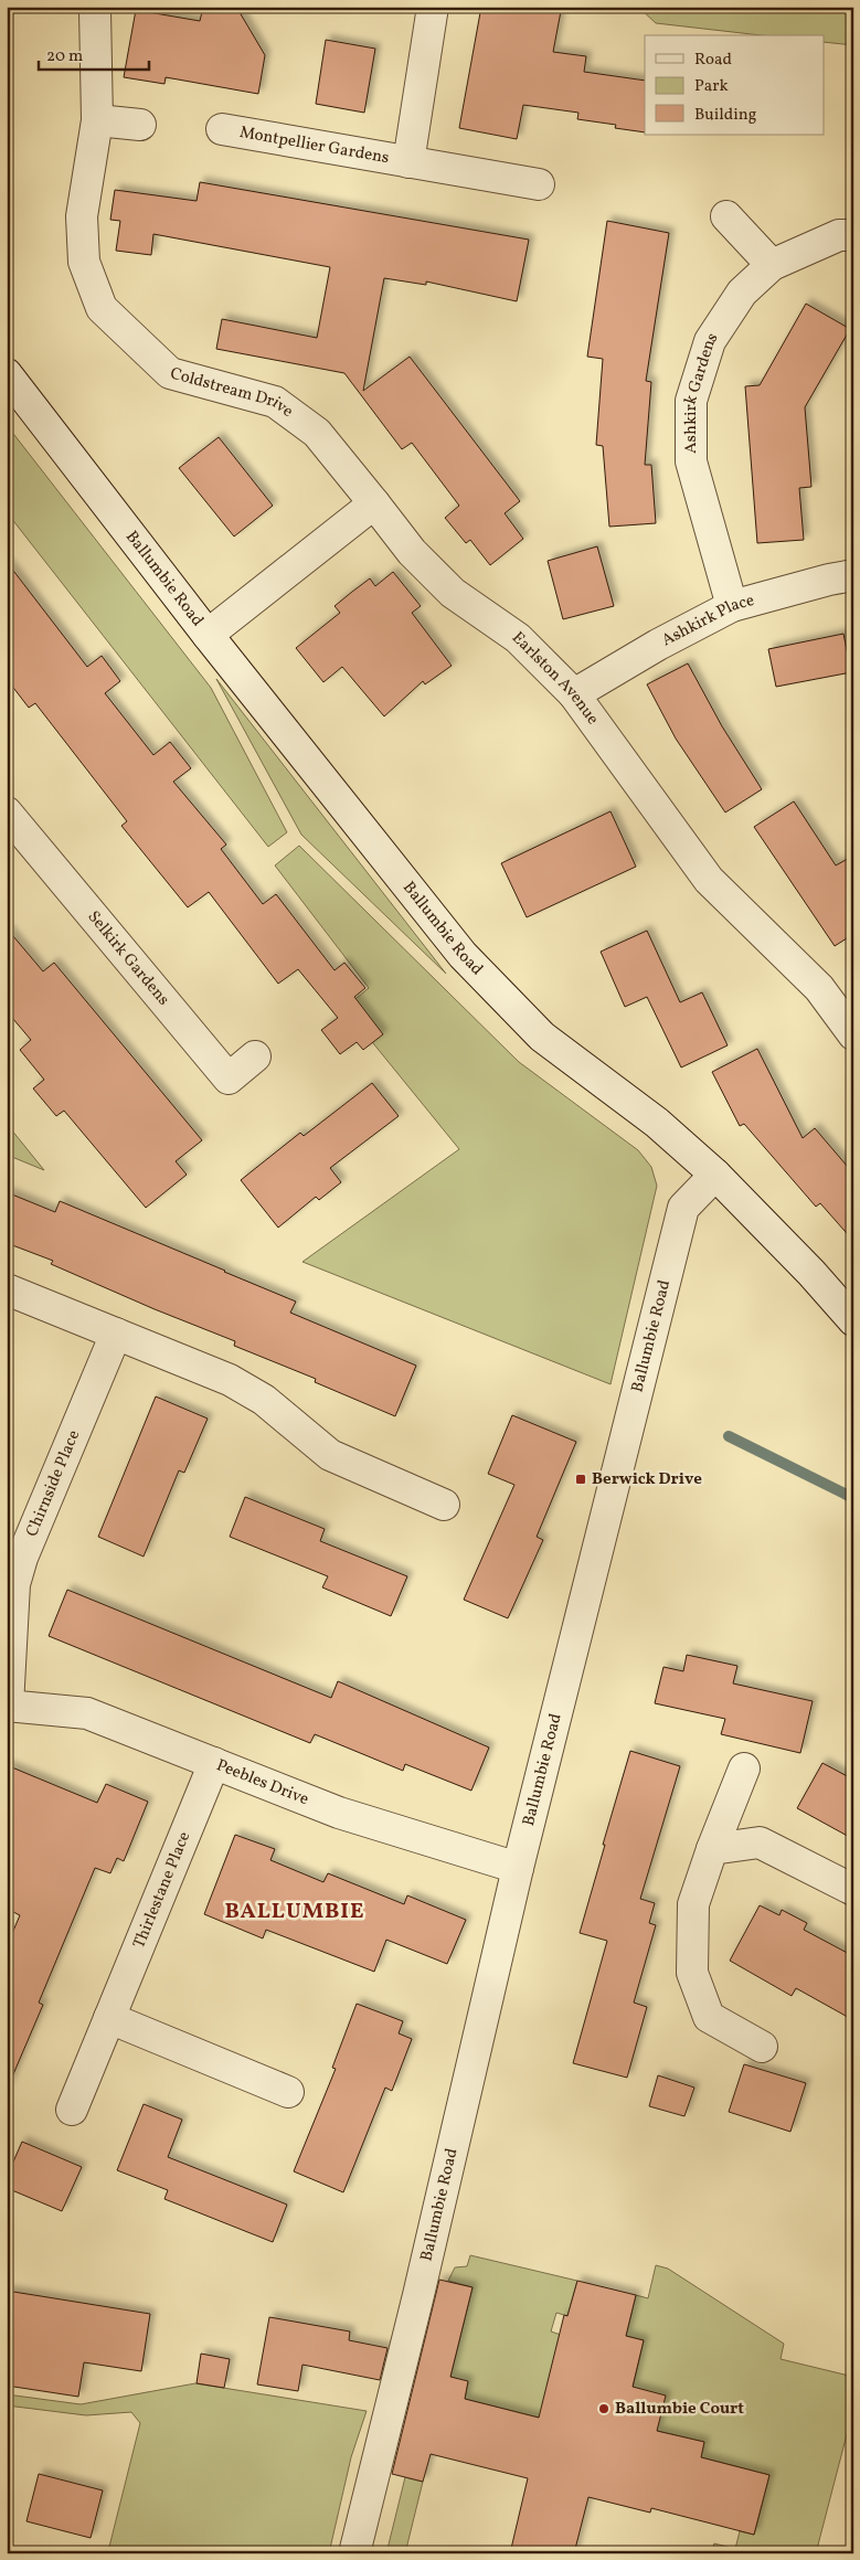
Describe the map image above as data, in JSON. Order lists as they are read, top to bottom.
{
  "streets": {
    "street": [
      "Montpellier Gardens",
      "Coldstream Drive",
      "Ashkirk Gardens",
      "Ballumbie Road",
      "Ashkirk Place",
      "Earlston Avenue",
      "Selkirk Gardens",
      "Chirnside Place",
      "Peebles Drive",
      "Thirlestane Place"
    ]
  },
  "crossings": [
    ["Coldstream Drive", "Earlston Avenue"],
    ["Ashkirk Gardens", "Ashkirk Place"],
    ["Ballumbie Road", "Peebles Drive"],
    ["Ashkirk Place", "Earlston Avenue"],
    ["Chirnside Place", "Peebles Drive"],
    ["Peebles Drive", "Thirlestane Place"]
  ],
  "districts": ["BALLUMBIE"],
  "places": {
    "transit": ["Berwick Drive"],
    "other": ["Ballumbie Court"]
  },
  "legend": ["Road", "Park", "Building"],
  "scale_bar": "20 m"
}
